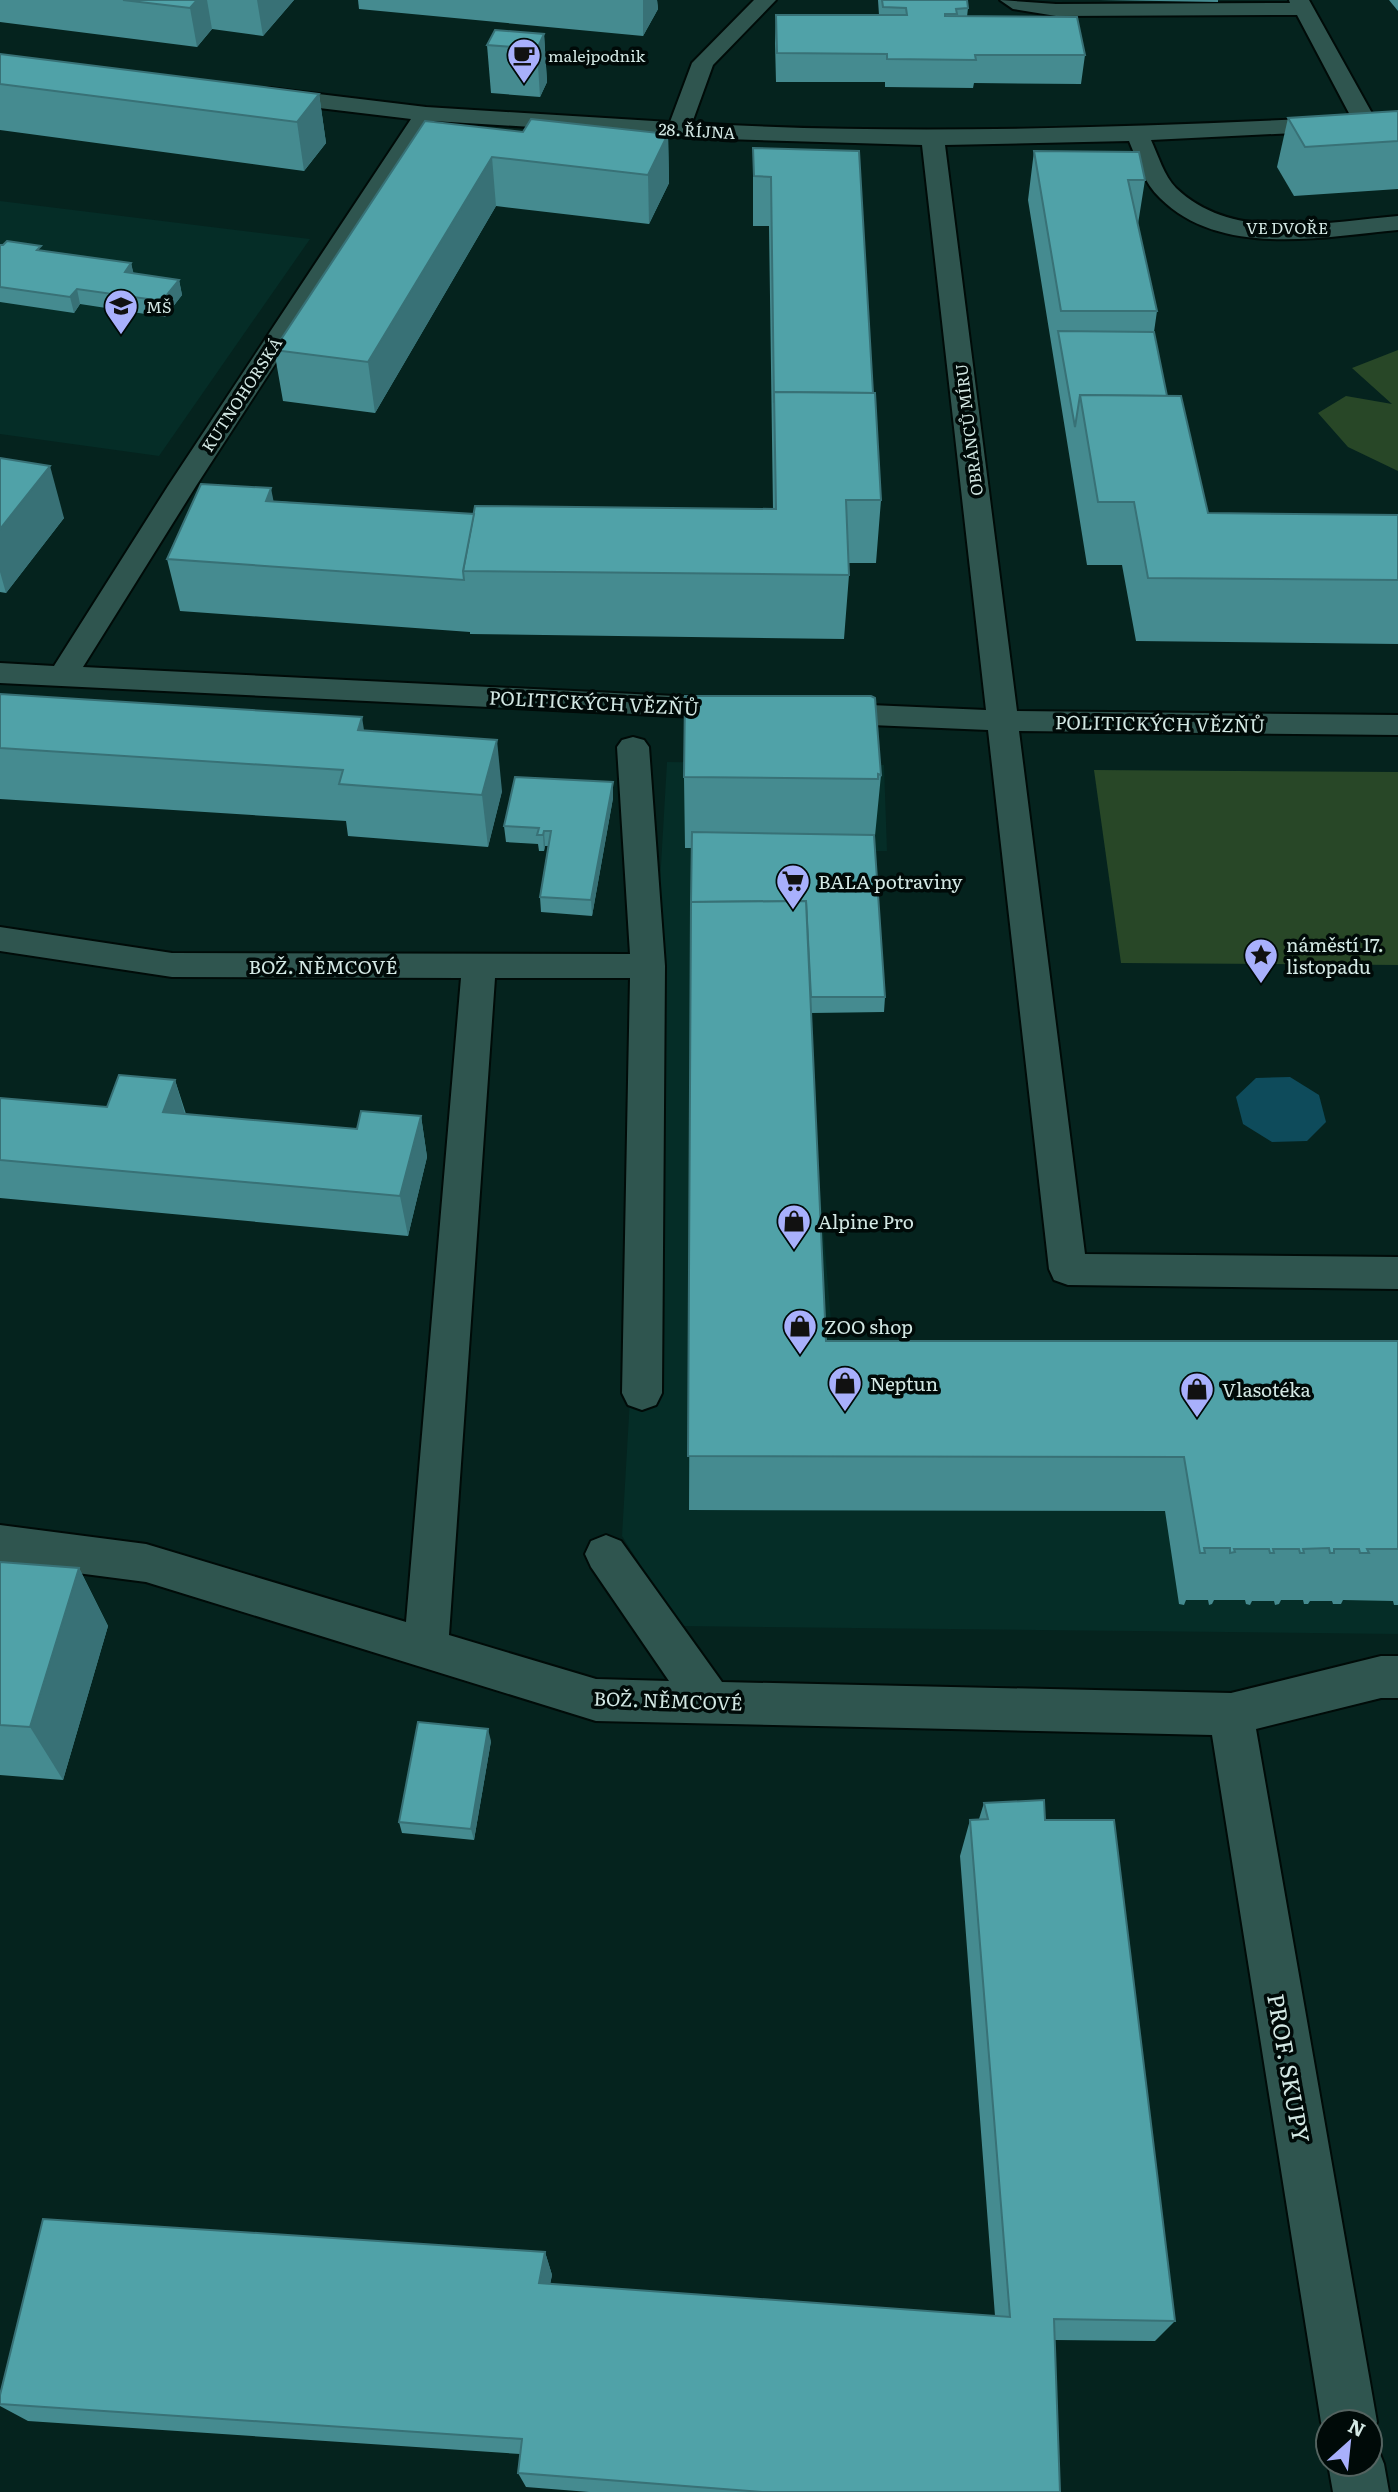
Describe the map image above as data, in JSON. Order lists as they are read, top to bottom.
{
  "streets": {
    "street": [
      "28. ŘÍJNA",
      "VE DVOŘE",
      "KUTNOHORSKÁ",
      "OBRÁNCŮ MÍRU",
      "POLITICKÝCH VĚZŇŮ",
      "BOŽ. NĚMCOVÉ",
      "PROF. SKUPY"
    ]
  },
  "crossings": [
    ["28. ŘÍJNA", "VE DVOŘE"],
    ["28. ŘÍJNA", "KUTNOHORSKÁ"],
    ["28. ŘÍJNA", "OBRÁNCŮ MÍRU"],
    ["KUTNOHORSKÁ", "POLITICKÝCH VĚZŇŮ"],
    ["OBRÁNCŮ MÍRU", "POLITICKÝCH VĚZŇŮ"],
    ["BOŽ. NĚMCOVÉ", "PROF. SKUPY"]
  ],
  "places": {
    "cafe": ["malejpodnik"],
    "school or university": ["MŠ"],
    "supermarket": ["BALA potraviny"],
    "place": ["náměstí 17. listopadu"],
    "shop": [
      "Alpine Pro",
      "ZOO shop",
      "Neptun",
      "Vlasotéka"
    ]
  },
  "north": "top right"
}
